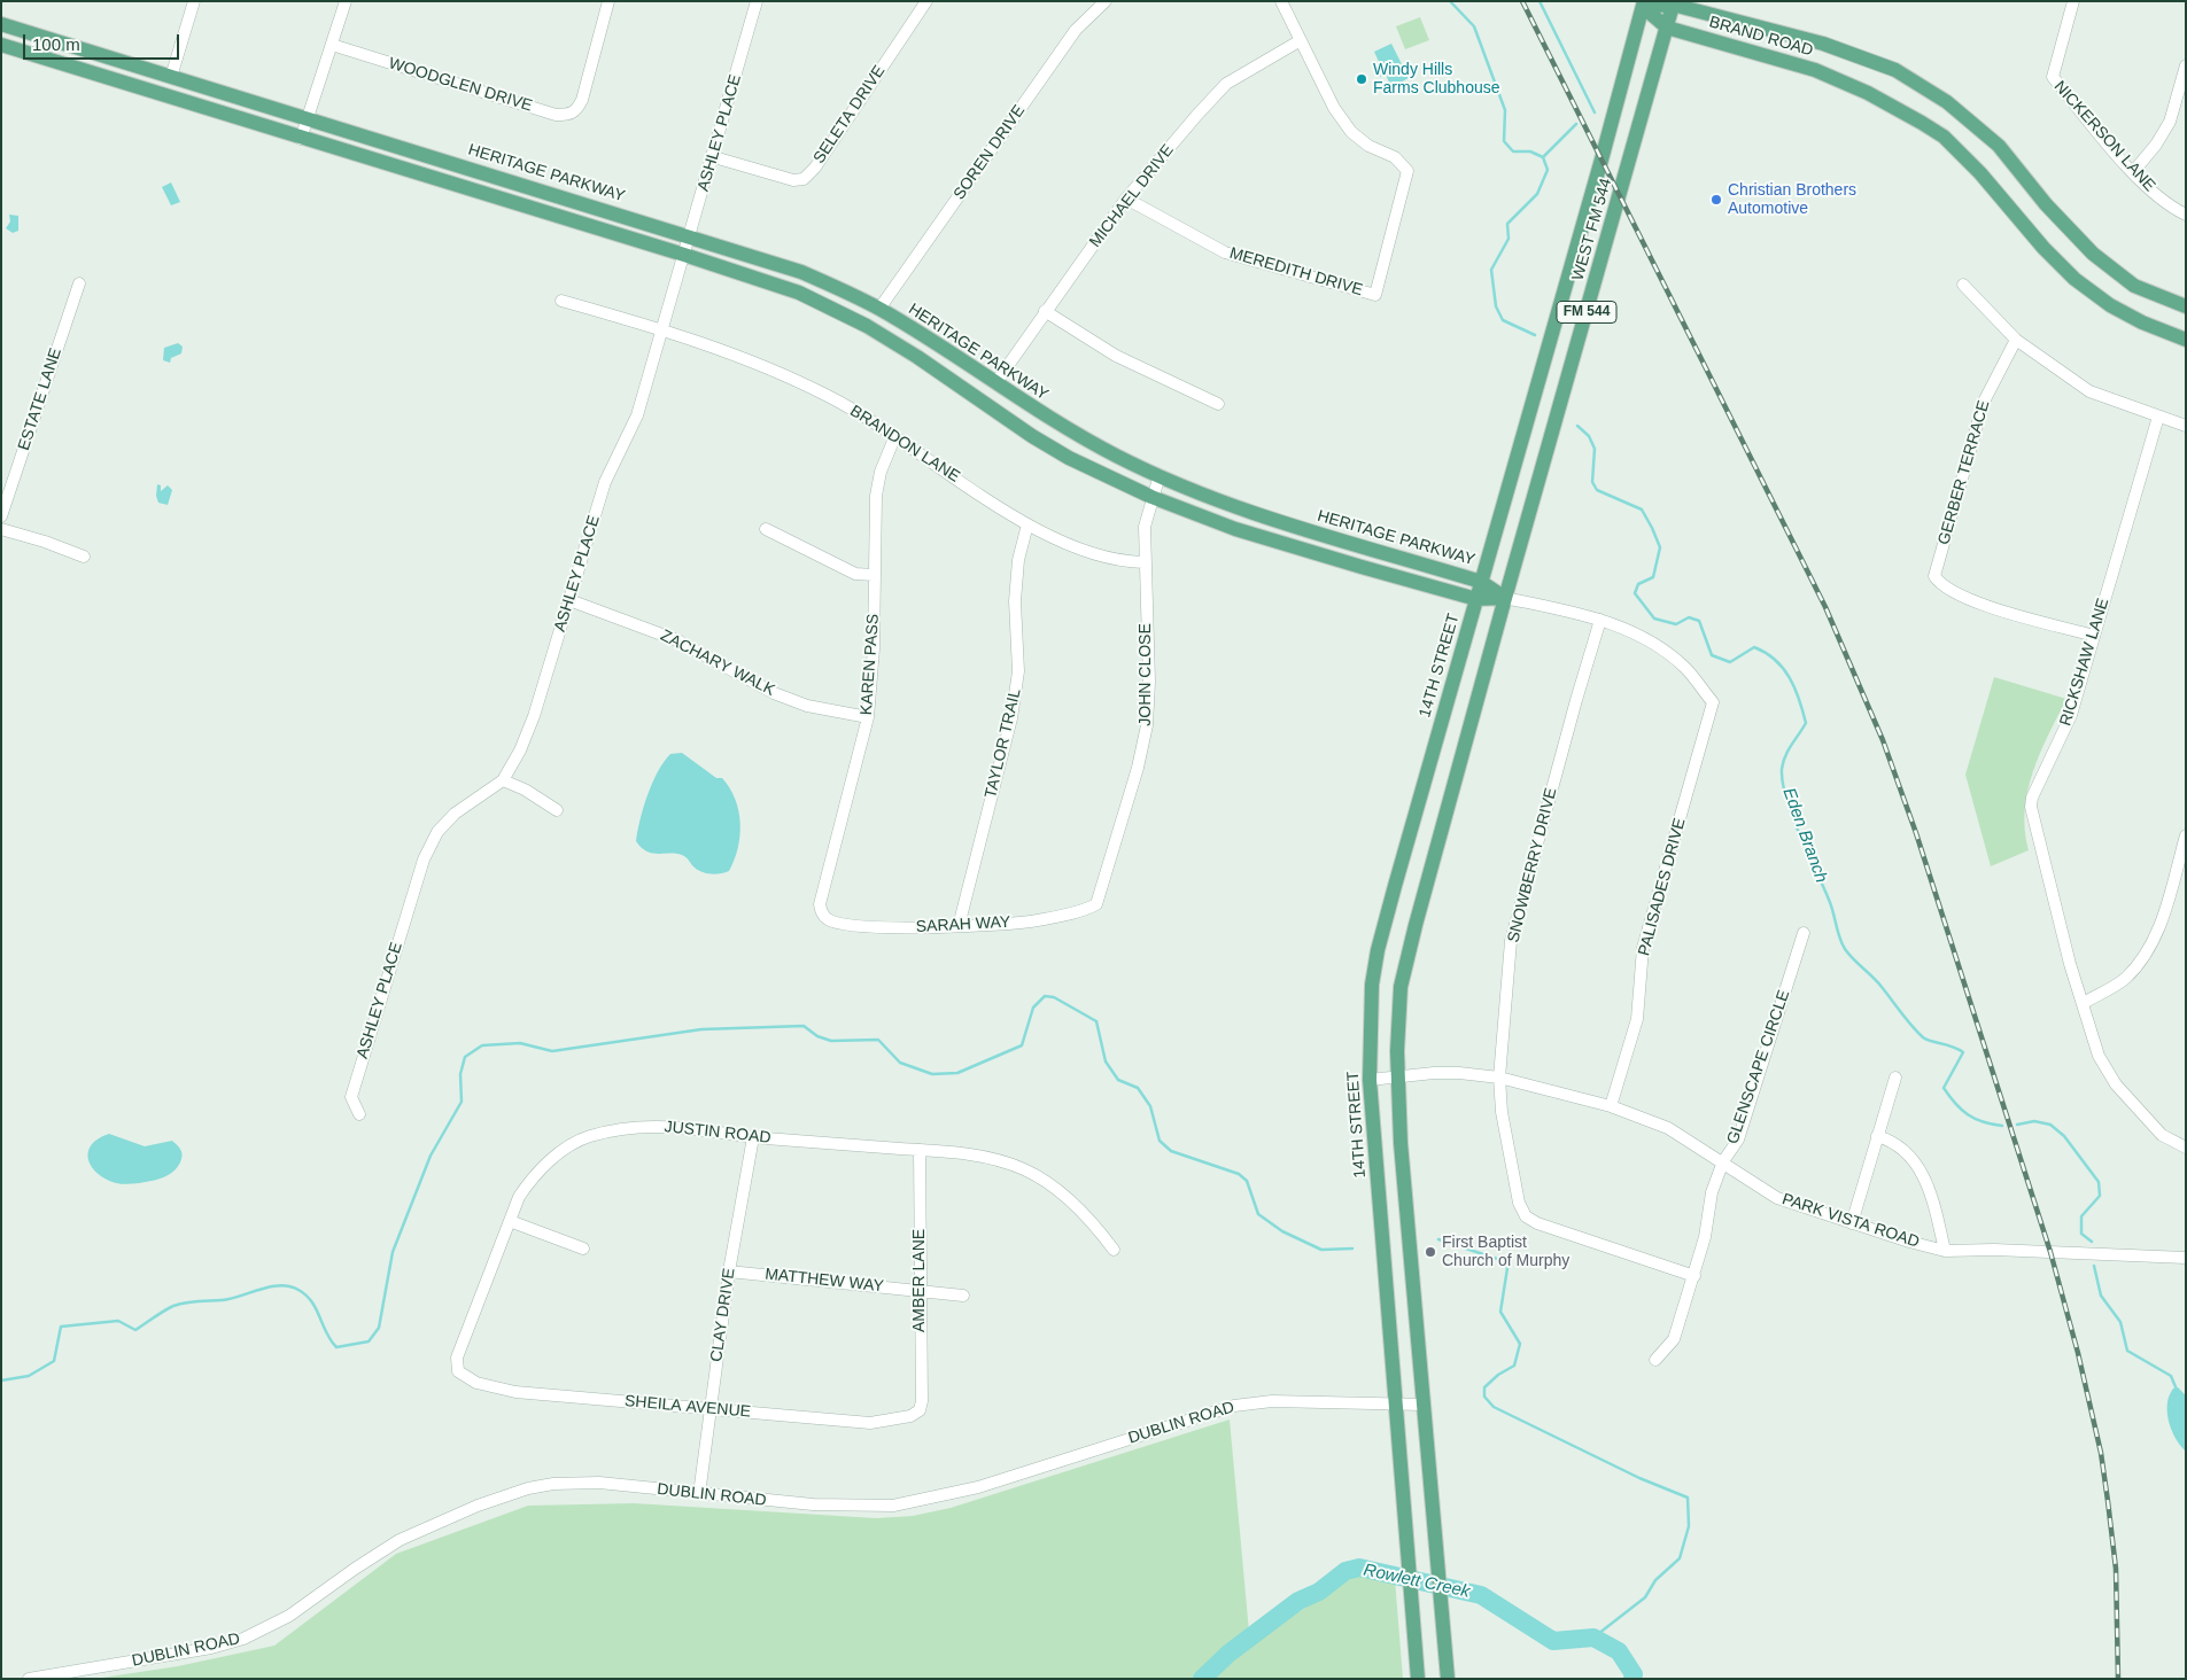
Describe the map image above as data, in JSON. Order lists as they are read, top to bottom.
{
  "streets": {
    "main road": [
      "BRAND ROAD",
      "HERITAGE PARKWAY",
      "WEST FM 544",
      "FM 544",
      "14TH STREET"
    ],
    "street": [
      "WOODGLEN DRIVE",
      "SELETA DRIVE",
      "ASHLEY PLACE",
      "NICKERSON LANE",
      "SOREN DRIVE",
      "MICHAEL DRIVE",
      "MEREDITH DRIVE",
      "ESTATE LANE",
      "BRANDON LANE",
      "GERBER TERRACE",
      "RICKSHAW LANE",
      "ZACHARY WALK",
      "KAREN PASS",
      "JOHN CLOSE",
      "TAYLOR TRAIL",
      "SNOWBERRY DRIVE",
      "PALISADES DRIVE",
      "SARAH WAY",
      "GLENSCAPE CIRCLE",
      "JUSTIN ROAD",
      "PARK VISTA ROAD",
      "MATTHEW WAY",
      "AMBER LANE",
      "CLAY DRIVE",
      "SHEILA AVENUE",
      "DUBLIN ROAD"
    ]
  },
  "crossings": [
    ["BRAND ROAD", "WEST FM 544"],
    ["SELETA DRIVE", "ASHLEY PLACE"],
    ["ASHLEY PLACE", "HERITAGE PARKWAY"],
    ["ASHLEY PLACE", "BRANDON LANE"],
    ["ASHLEY PLACE", "ZACHARY WALK"],
    ["SOREN DRIVE", "HERITAGE PARKWAY"],
    ["HERITAGE PARKWAY", "MICHAEL DRIVE"],
    ["HERITAGE PARKWAY", "WEST FM 544"],
    ["HERITAGE PARKWAY", "14TH STREET"],
    ["HERITAGE PARKWAY", "JOHN CLOSE"],
    ["MICHAEL DRIVE", "MEREDITH DRIVE"],
    ["WEST FM 544", "14TH STREET"],
    ["BRANDON LANE", "KAREN PASS"],
    ["BRANDON LANE", "JOHN CLOSE"],
    ["BRANDON LANE", "TAYLOR TRAIL"],
    ["GERBER TERRACE", "RICKSHAW LANE"],
    ["ZACHARY WALK", "KAREN PASS"],
    ["KAREN PASS", "SARAH WAY"],
    ["14TH STREET", "PARK VISTA ROAD"],
    ["14TH STREET", "DUBLIN ROAD"],
    ["JOHN CLOSE", "SARAH WAY"],
    ["TAYLOR TRAIL", "SARAH WAY"],
    ["SNOWBERRY DRIVE", "PALISADES DRIVE"],
    ["SNOWBERRY DRIVE", "GLENSCAPE CIRCLE"],
    ["SNOWBERRY DRIVE", "PARK VISTA ROAD"],
    ["PALISADES DRIVE", "PARK VISTA ROAD"],
    ["GLENSCAPE CIRCLE", "PARK VISTA ROAD"],
    ["JUSTIN ROAD", "AMBER LANE"],
    ["JUSTIN ROAD", "CLAY DRIVE"],
    ["JUSTIN ROAD", "SHEILA AVENUE"],
    ["MATTHEW WAY", "AMBER LANE"],
    ["MATTHEW WAY", "CLAY DRIVE"],
    ["AMBER LANE", "SHEILA AVENUE"],
    ["CLAY DRIVE", "SHEILA AVENUE"],
    ["CLAY DRIVE", "DUBLIN ROAD"]
  ],
  "water": ["Eden Branch", "Rowlett Creek"],
  "places": ["Windy Hills Farms Clubhouse", "Christian Brothers Automotive", "First Baptist Church of Murphy"],
  "scale_bar": "100 m"
}
